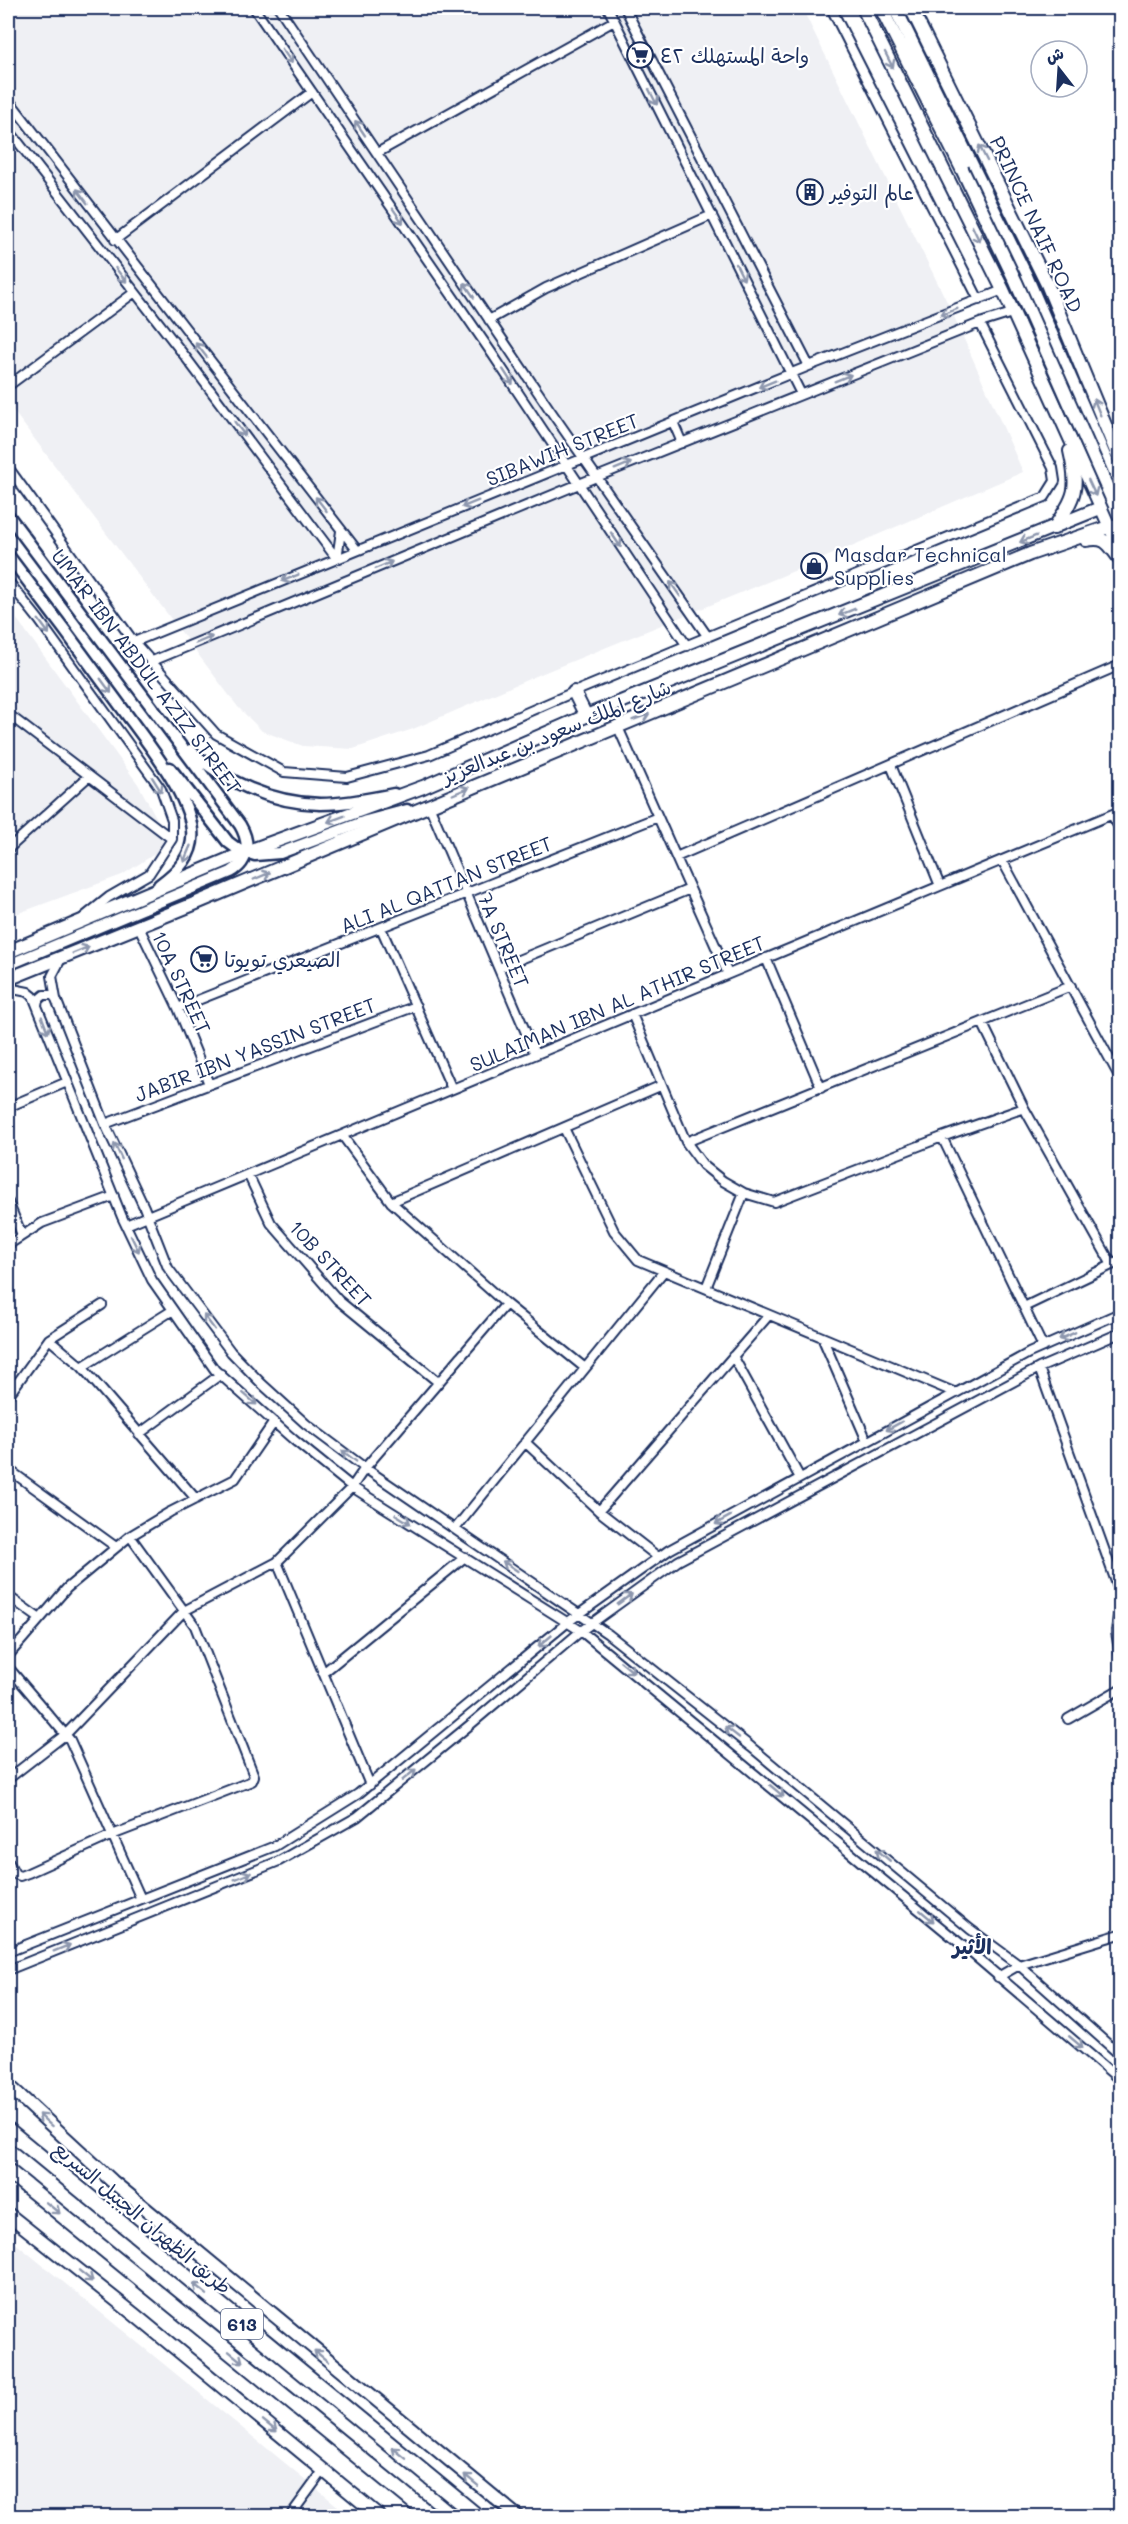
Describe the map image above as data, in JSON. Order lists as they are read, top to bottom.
{
  "streets": {
    "highway": ["طريق الظهران الجبيل السريع", "613"],
    "main road": ["PRINCE NAIF ROAD", "UMAR IBN ABDUL AZIZ STREET", "شارع الملك سعود بن عبدالعزيز"],
    "street": [
      "SIBAWIH STREET",
      "ALI AL QATTAN STREET",
      "7A STREET",
      "10A STREET",
      "SULAIMAN IBN AL ATHIR STREET",
      "JABIR IBN YASSIN STREET",
      "10B STREET"
    ]
  },
  "crossings": [
    ["UMAR IBN ABDUL AZIZ STREET", "شارع الملك سعود بن عبدالعزيز"],
    ["شارع الملك سعود بن عبدالعزيز", "7A STREET"],
    ["شارع الملك سعود بن عبدالعزيز", "10A STREET"],
    ["ALI AL QATTAN STREET", "7A STREET"],
    ["ALI AL QATTAN STREET", "10A STREET"],
    ["7A STREET", "SULAIMAN IBN AL ATHIR STREET"],
    ["10A STREET", "JABIR IBN YASSIN STREET"],
    ["SULAIMAN IBN AL ATHIR STREET", "10B STREET"]
  ],
  "districts": ["الأثير"],
  "places": {
    "supermarket": ["واحة المستهلك ٤٢", "الصيعري تويوتا"],
    "building": ["عالم التوفير"],
    "shop": ["Masdar Technical Supplies"]
  },
  "north": "top"
}
